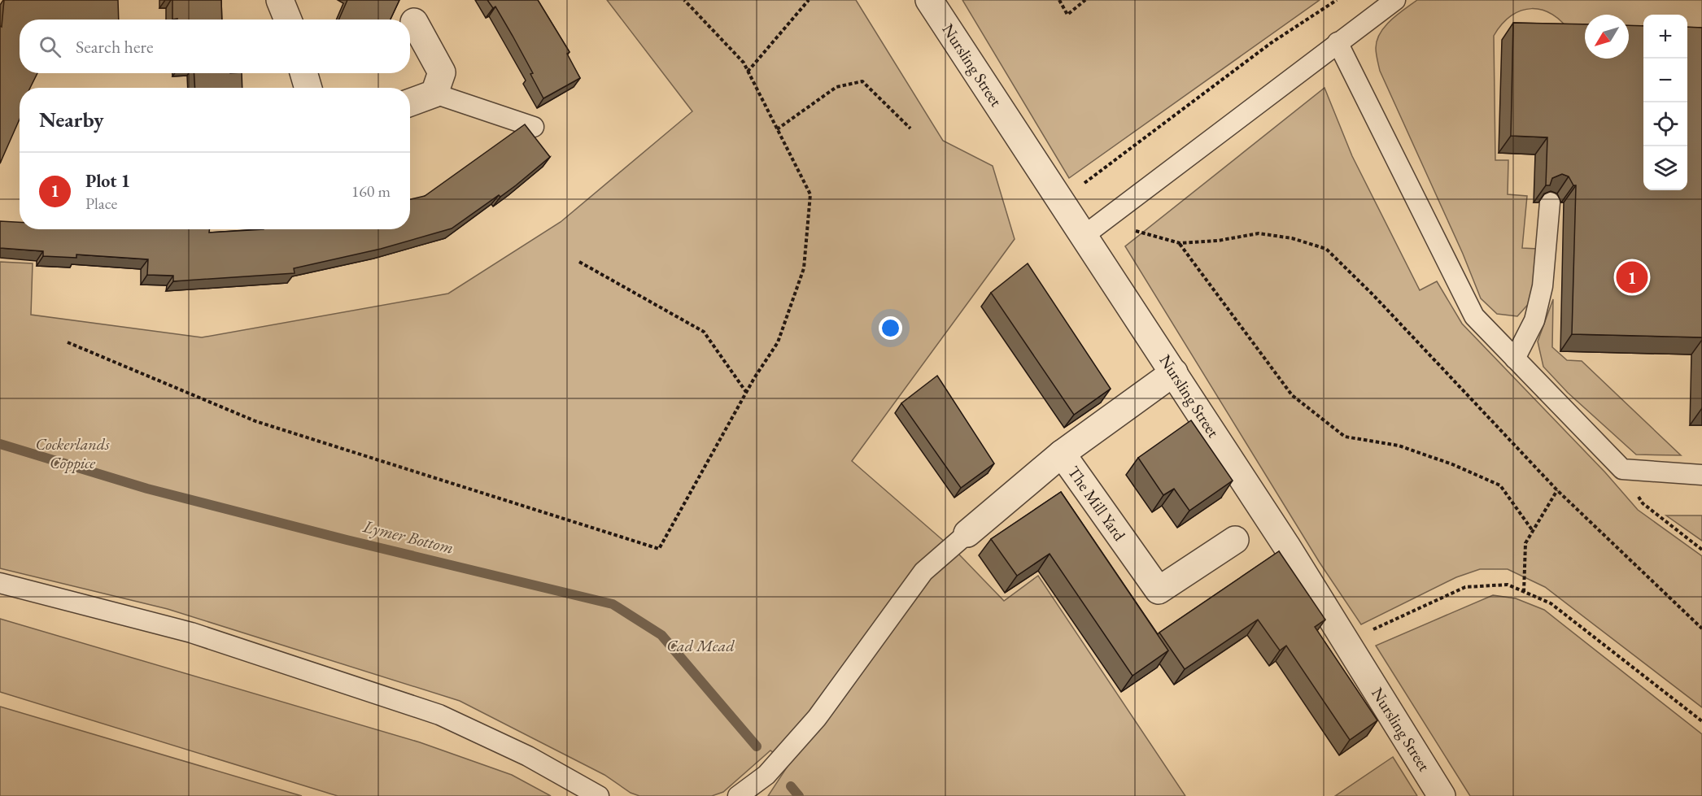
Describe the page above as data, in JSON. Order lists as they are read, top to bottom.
{
  "streets": {
    "street": ["Nursling Street", "The Mill Yard"]
  },
  "crossings": [
    ["Nursling Street", "The Mill Yard"]
  ],
  "water": ["Lymer Bottom"],
  "parks": ["Cockerlands Coppice", "Cad Mead"],
  "north": "bottom left",
  "page": {
    "map_buttons": ["+", "−"],
    "search": "Search here",
    "heading": "Nearby",
    "list": [
      {
        "mark": "1",
        "name": "Plot 1",
        "note": "Place",
        "value": "160 m"
      }
    ],
    "pins": "1"
  }
}
